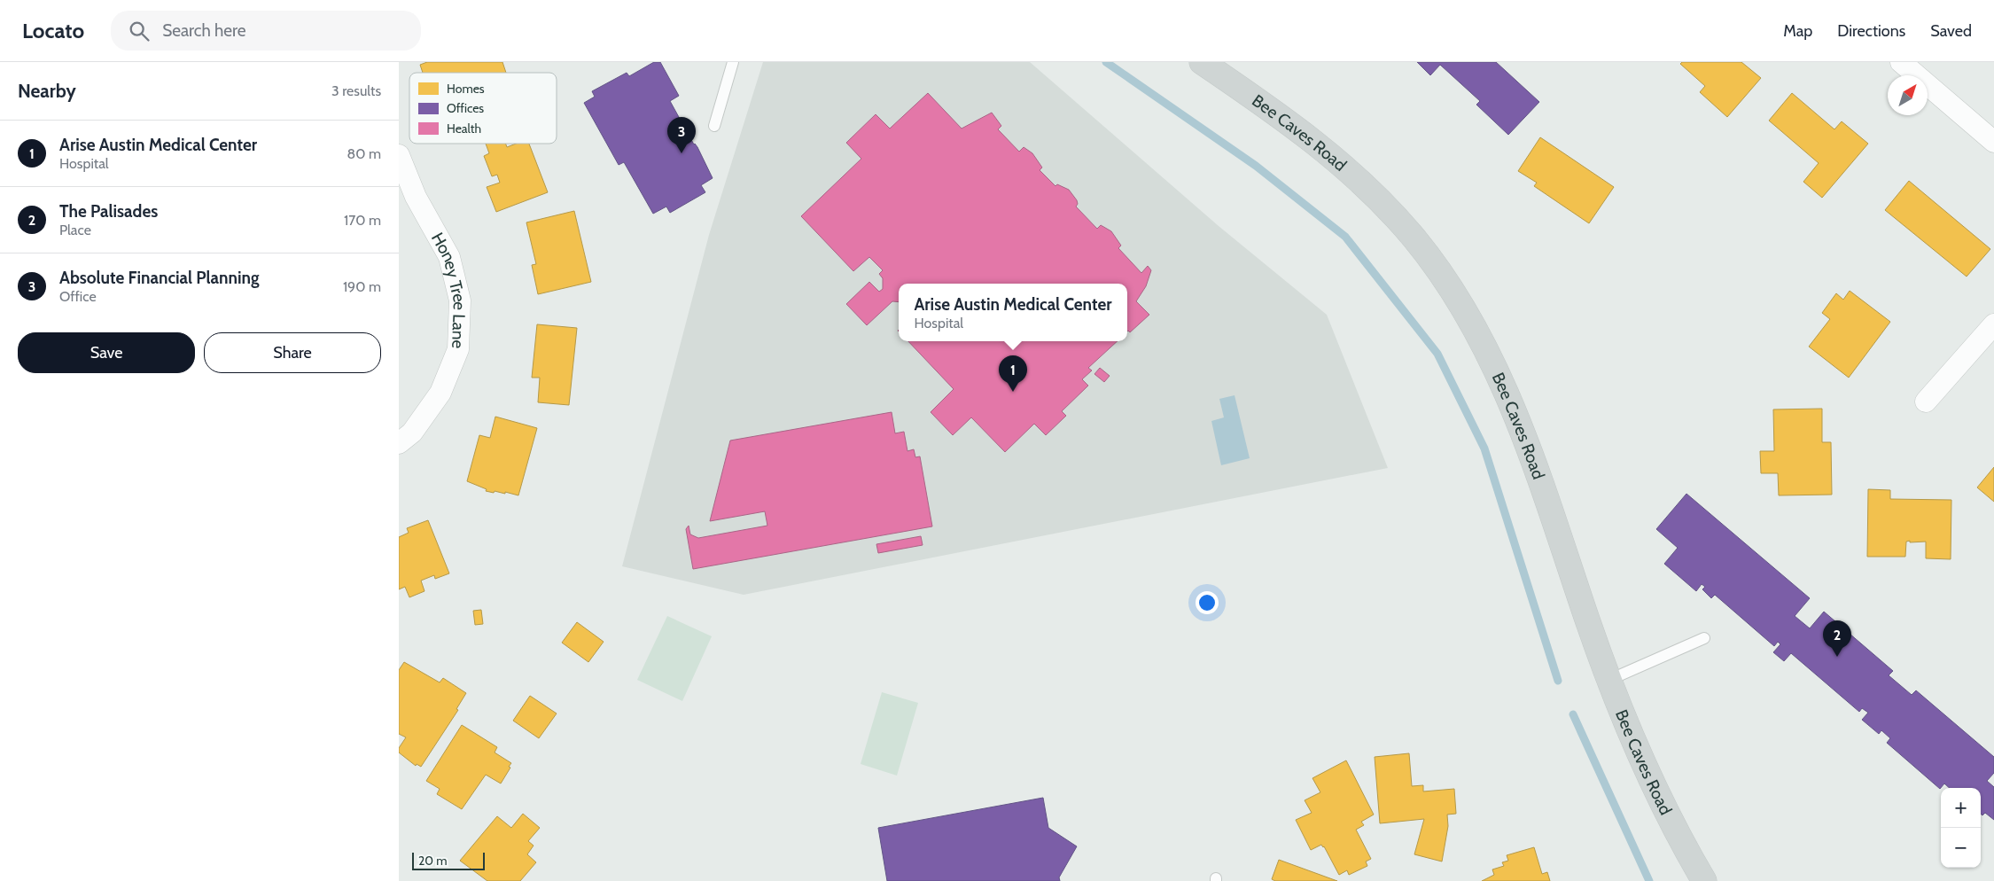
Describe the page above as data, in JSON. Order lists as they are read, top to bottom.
{
  "streets": {
    "main road": ["Bee Caves Road"],
    "street": ["Honey Tree Lane"]
  },
  "legend": ["Homes", "Offices", "Health"],
  "scale_bar": "20 m",
  "north": "top right",
  "page": {
    "header": "Locato",
    "search": "Search here",
    "nav": ["Map", "Directions", "Saved"],
    "heading": ["Nearby", "3 results"],
    "pins": ["3", "1", "2"],
    "list": [
      {
        "mark": "1",
        "name": "Arise Austin Medical Center",
        "note": "Hospital",
        "value": "80 m"
      },
      {
        "mark": "2",
        "name": "The Palisades",
        "note": "Place",
        "value": "170 m"
      },
      {
        "mark": "3",
        "name": "Absolute Financial Planning",
        "note": "Office",
        "value": "190 m"
      }
    ],
    "popup": ["Arise Austin Medical Center", "Hospital"],
    "buttons": ["Save", "Share"],
    "map_buttons": ["+", "−"],
    "scale": "20 m"
  }
}
